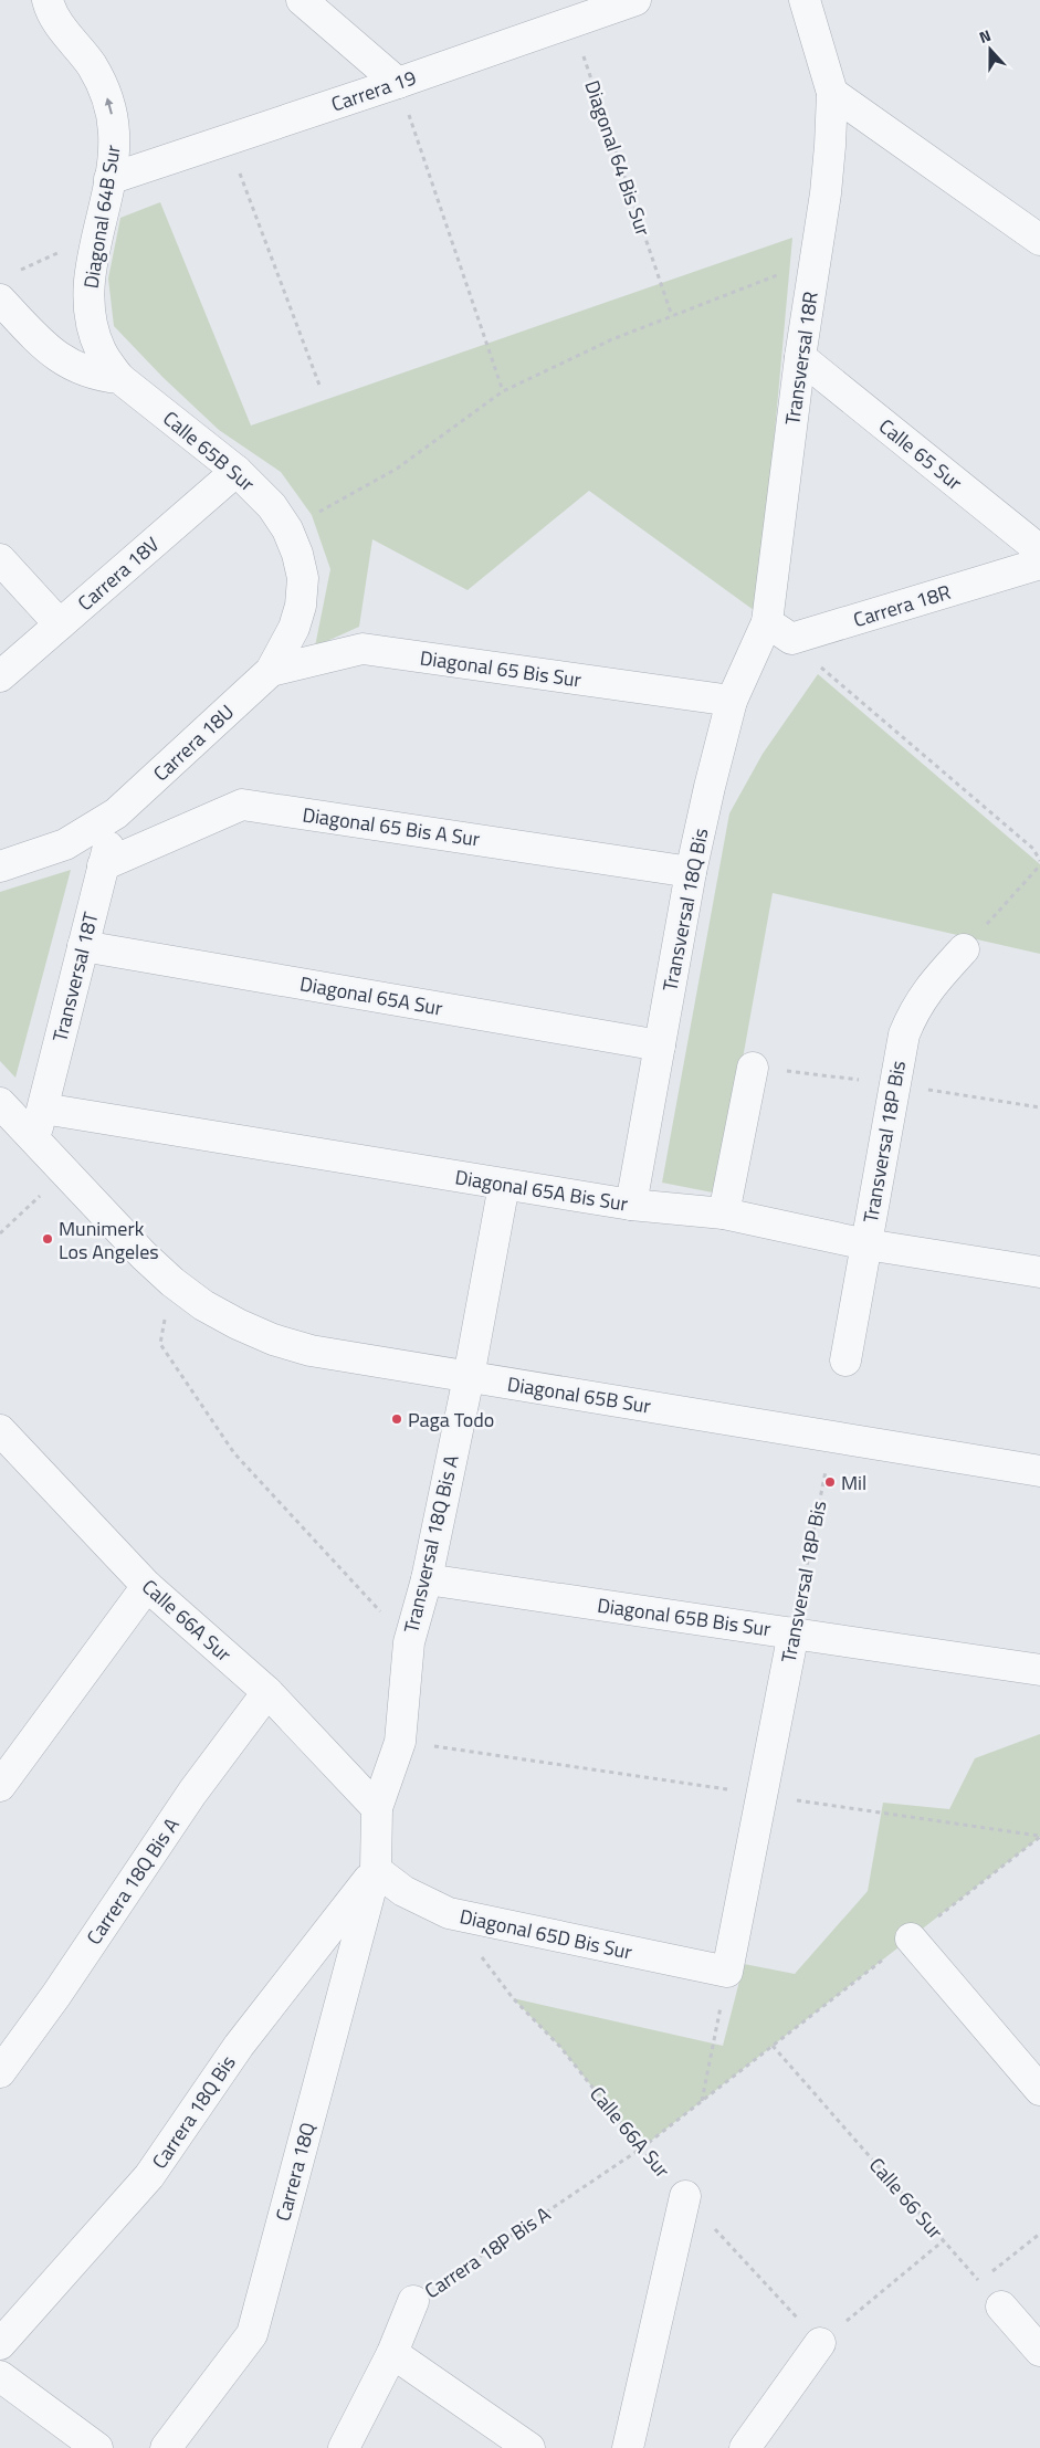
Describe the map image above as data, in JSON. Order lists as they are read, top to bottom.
{
  "streets": {
    "street": [
      "Carrera 19",
      "Diagonal 64B Sur",
      "Transversal 18R",
      "Calle 65B Sur",
      "Calle 65 Sur",
      "Carrera 18V",
      "Carrera 18R",
      "Diagonal 65 Bis Sur",
      "Carrera 18U",
      "Diagonal 65 Bis A Sur",
      "Transversal 18Q Bis",
      "Transversal 18T",
      "Diagonal 65A Sur",
      "Transversal 18P Bis",
      "Diagonal 65A Bis Sur",
      "Diagonal 65B Sur",
      "Transversal 18Q Bis A",
      "Diagonal 65B Bis Sur",
      "Calle 66A Sur",
      "Carrera 18Q Bis A",
      "Diagonal 65D Bis Sur",
      "Carrera 18Q Bis",
      "Carrera 18Q",
      "Carrera 18P Bis A"
    ],
    "path": ["Diagonal 64 Bis Sur", "Calle 66 Sur"]
  },
  "crossings": [
    ["Carrera 19", "Diagonal 64 Bis Sur"],
    ["Carrera 19", "Diagonal 64B Sur"],
    ["Diagonal 64B Sur", "Calle 65B Sur"],
    ["Transversal 18R", "Calle 65 Sur"],
    ["Transversal 18R", "Carrera 18R"],
    ["Transversal 18R", "Transversal 18Q Bis"],
    ["Calle 65B Sur", "Carrera 18V"],
    ["Calle 65B Sur", "Diagonal 65 Bis Sur"],
    ["Calle 65B Sur", "Carrera 18U"],
    ["Carrera 18R", "Transversal 18Q Bis"],
    ["Diagonal 65 Bis Sur", "Carrera 18U"],
    ["Diagonal 65 Bis Sur", "Transversal 18Q Bis"],
    ["Carrera 18U", "Transversal 18T"],
    ["Diagonal 65 Bis A Sur", "Transversal 18Q Bis"],
    ["Diagonal 65 Bis A Sur", "Transversal 18T"],
    ["Transversal 18Q Bis", "Diagonal 65A Sur"],
    ["Transversal 18Q Bis", "Diagonal 65A Bis Sur"],
    ["Transversal 18T", "Diagonal 65A Sur"],
    ["Transversal 18T", "Diagonal 65A Bis Sur"],
    ["Transversal 18T", "Diagonal 65B Sur"],
    ["Transversal 18P Bis", "Diagonal 65A Bis Sur"],
    ["Transversal 18P Bis", "Diagonal 65B Sur"],
    ["Transversal 18P Bis", "Diagonal 65B Bis Sur"],
    ["Transversal 18P Bis", "Diagonal 65D Bis Sur"],
    ["Diagonal 65A Bis Sur", "Transversal 18Q Bis A"],
    ["Diagonal 65B Sur", "Transversal 18Q Bis A"],
    ["Transversal 18Q Bis A", "Diagonal 65B Bis Sur"],
    ["Transversal 18Q Bis A", "Calle 66A Sur"],
    ["Transversal 18Q Bis A", "Diagonal 65D Bis Sur"],
    ["Transversal 18Q Bis A", "Carrera 18Q Bis"],
    ["Transversal 18Q Bis A", "Carrera 18Q"],
    ["Calle 66A Sur", "Carrera 18Q Bis A"],
    ["Calle 66A Sur", "Carrera 18P Bis A"],
    ["Diagonal 65D Bis Sur", "Carrera 18Q Bis"],
    ["Diagonal 65D Bis Sur", "Carrera 18Q"],
    ["Carrera 18Q Bis", "Carrera 18Q"],
    ["Calle 66 Sur", "Carrera 18P Bis A"]
  ],
  "one_way": ["Diagonal 64B Sur"],
  "places": ["Munimerk Los Angeles", "Paga Todo", "Mil"],
  "north": "top"
}
